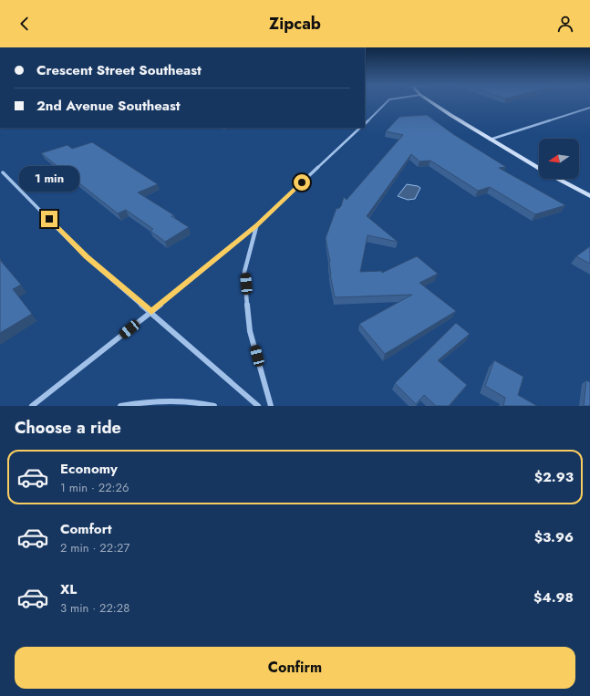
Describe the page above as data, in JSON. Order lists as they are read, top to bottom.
{
  "north": "left",
  "page": {
    "header": "Zipcab",
    "banner": ["Crescent Street Southeast", "2nd Avenue Southeast"],
    "bubble": "1 min",
    "heading": "Choose a ride",
    "list": [
      {
        "name": "Economy",
        "note": "1 min · 22:26",
        "value": "$2.93"
      },
      {
        "name": "Comfort",
        "note": "2 min · 22:27",
        "value": "$3.96"
      },
      {
        "name": "XL",
        "note": "3 min · 22:28",
        "value": "$4.98"
      }
    ],
    "buttons": "Confirm"
  }
}
